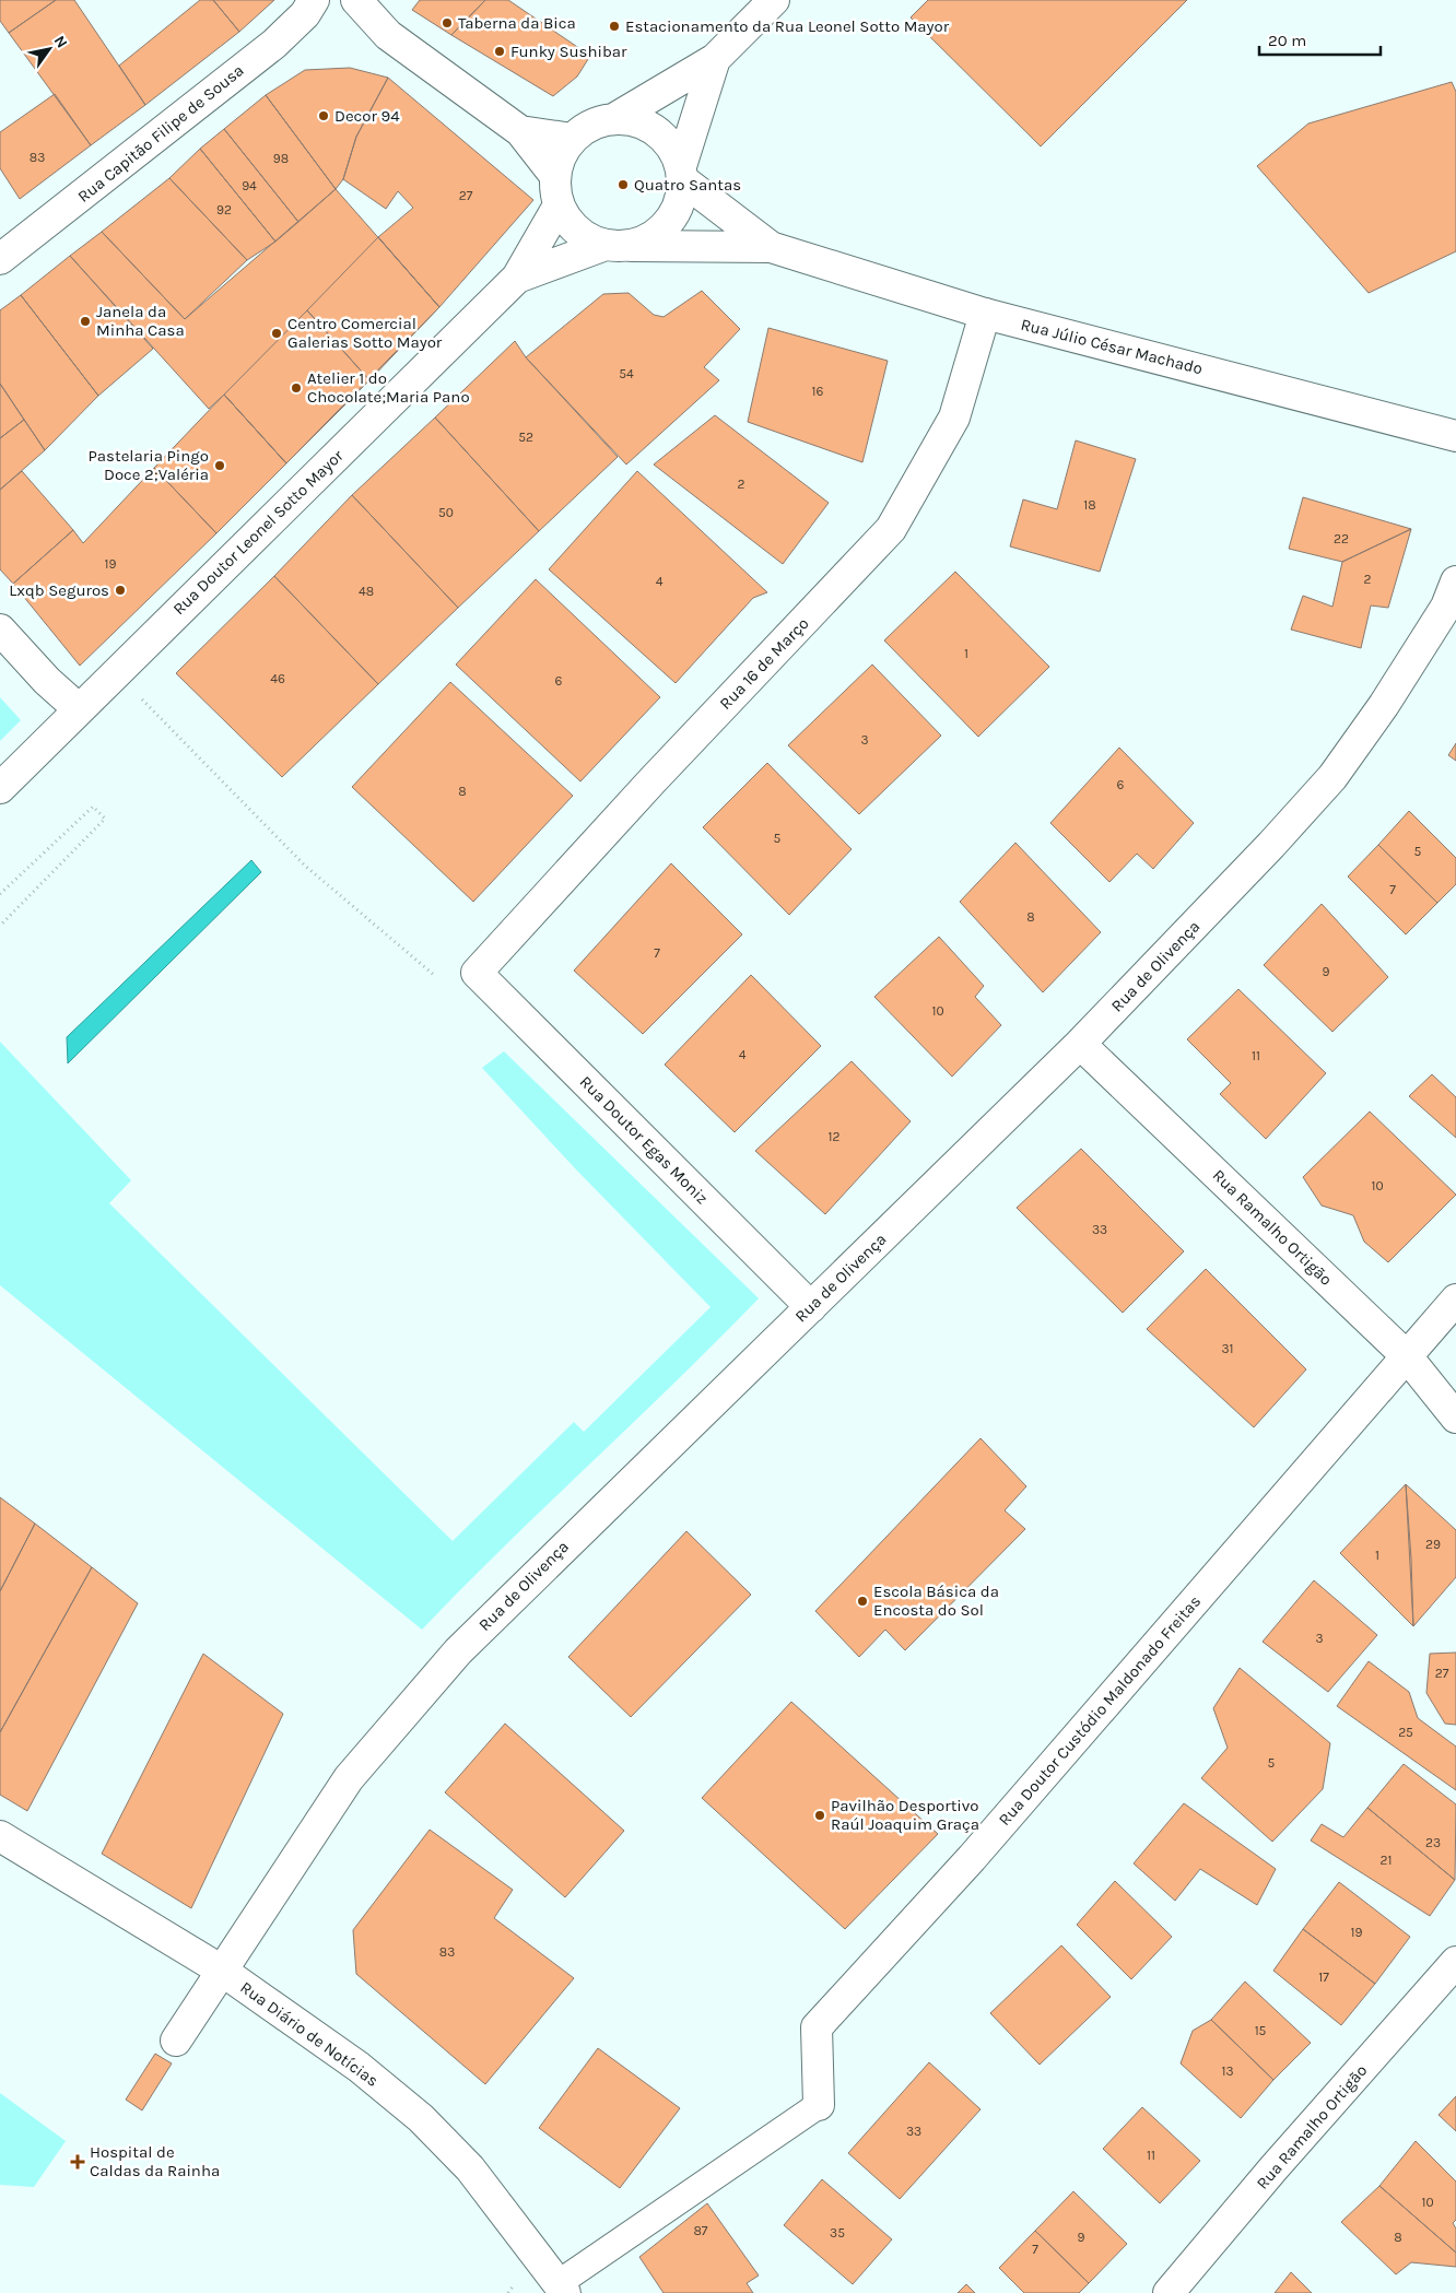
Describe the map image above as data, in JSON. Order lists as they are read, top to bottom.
{
  "streets": {
    "street": [
      "Rua Capitão Filipe de Sousa",
      "Rua Júlio César Machado",
      "Rua Doutor Leonel Sotto Mayor",
      "Rua 16 de Março",
      "Rua de Olivença",
      "Rua Doutor Egas Moniz",
      "Rua Ramalho Ortigão",
      "Rua Doutor Custódio Maldonado Freitas",
      "Rua Diário de Notícias"
    ]
  },
  "crossings": [
    ["Rua Júlio César Machado", "Rua 16 de Março"],
    ["Rua 16 de Março", "Rua Doutor Egas Moniz"],
    ["Rua de Olivença", "Rua Doutor Egas Moniz"],
    ["Rua de Olivença", "Rua Ramalho Ortigão"],
    ["Rua de Olivença", "Rua Diário de Notícias"],
    ["Rua Ramalho Ortigão", "Rua Doutor Custódio Maldonado Freitas"]
  ],
  "places": {
    "other": [
      "Taberna da Bica",
      "Estacionamento da Rua Leonel Sotto Mayor",
      "Funky Sushibar",
      "Decor 94",
      "Quatro Santas",
      "Janela da Minha Casa",
      "Centro Comercial Galerias Sotto Mayor",
      "Atelier 1 do Chocolate;Maria Pano",
      "Pastelaria Pingo Doce 2;Valéria",
      "Lxqb Seguros",
      "Escola Básica da Encosta do Sol",
      "Pavilhão Desportivo Raúl Joaquim Graça"
    ],
    "health": ["Hospital de Caldas da Rainha"]
  },
  "house_numbers": [
    "83",
    "98",
    "94",
    "27",
    "92",
    "54",
    "16",
    "52",
    "2",
    "18",
    "50",
    "22",
    "19",
    "2",
    "4",
    "48",
    "1",
    "46",
    "6",
    "3",
    "6",
    "8",
    "5",
    "5",
    "7",
    "8",
    "7",
    "9",
    "10",
    "4",
    "11",
    "12",
    "10",
    "33",
    "31",
    "29",
    "1",
    "3",
    "27",
    "25",
    "5",
    "23",
    "21",
    "19",
    "83",
    "17",
    "15",
    "13",
    "33",
    "11",
    "10",
    "87",
    "35",
    "9",
    "8",
    "7"
  ],
  "scale_bar": "20 m",
  "north": "top right"
}
